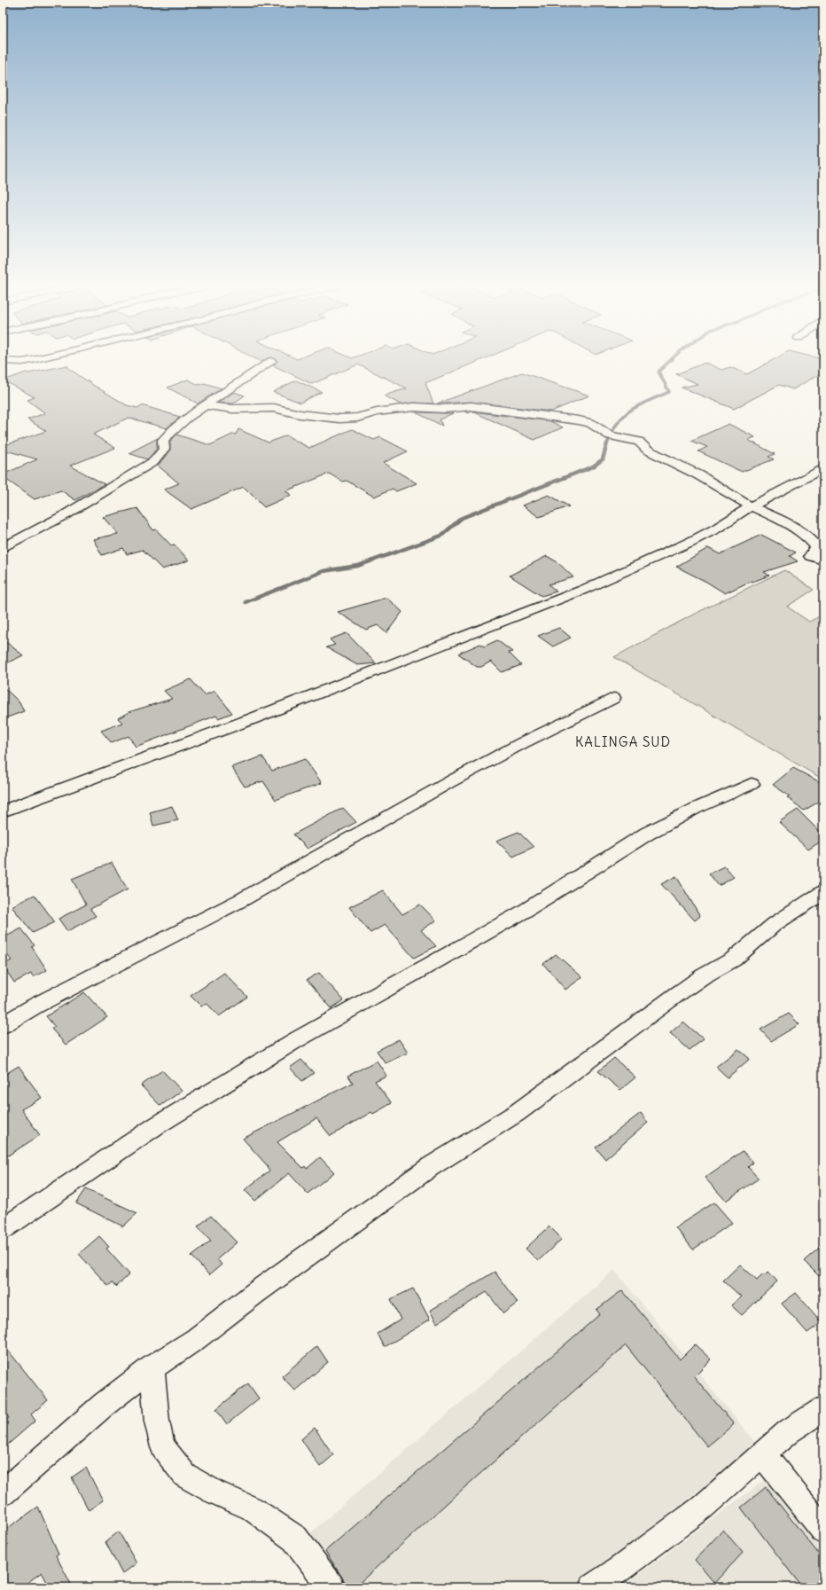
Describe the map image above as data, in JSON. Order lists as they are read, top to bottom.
{
  "districts": ["KALINGA SUD"]
}
